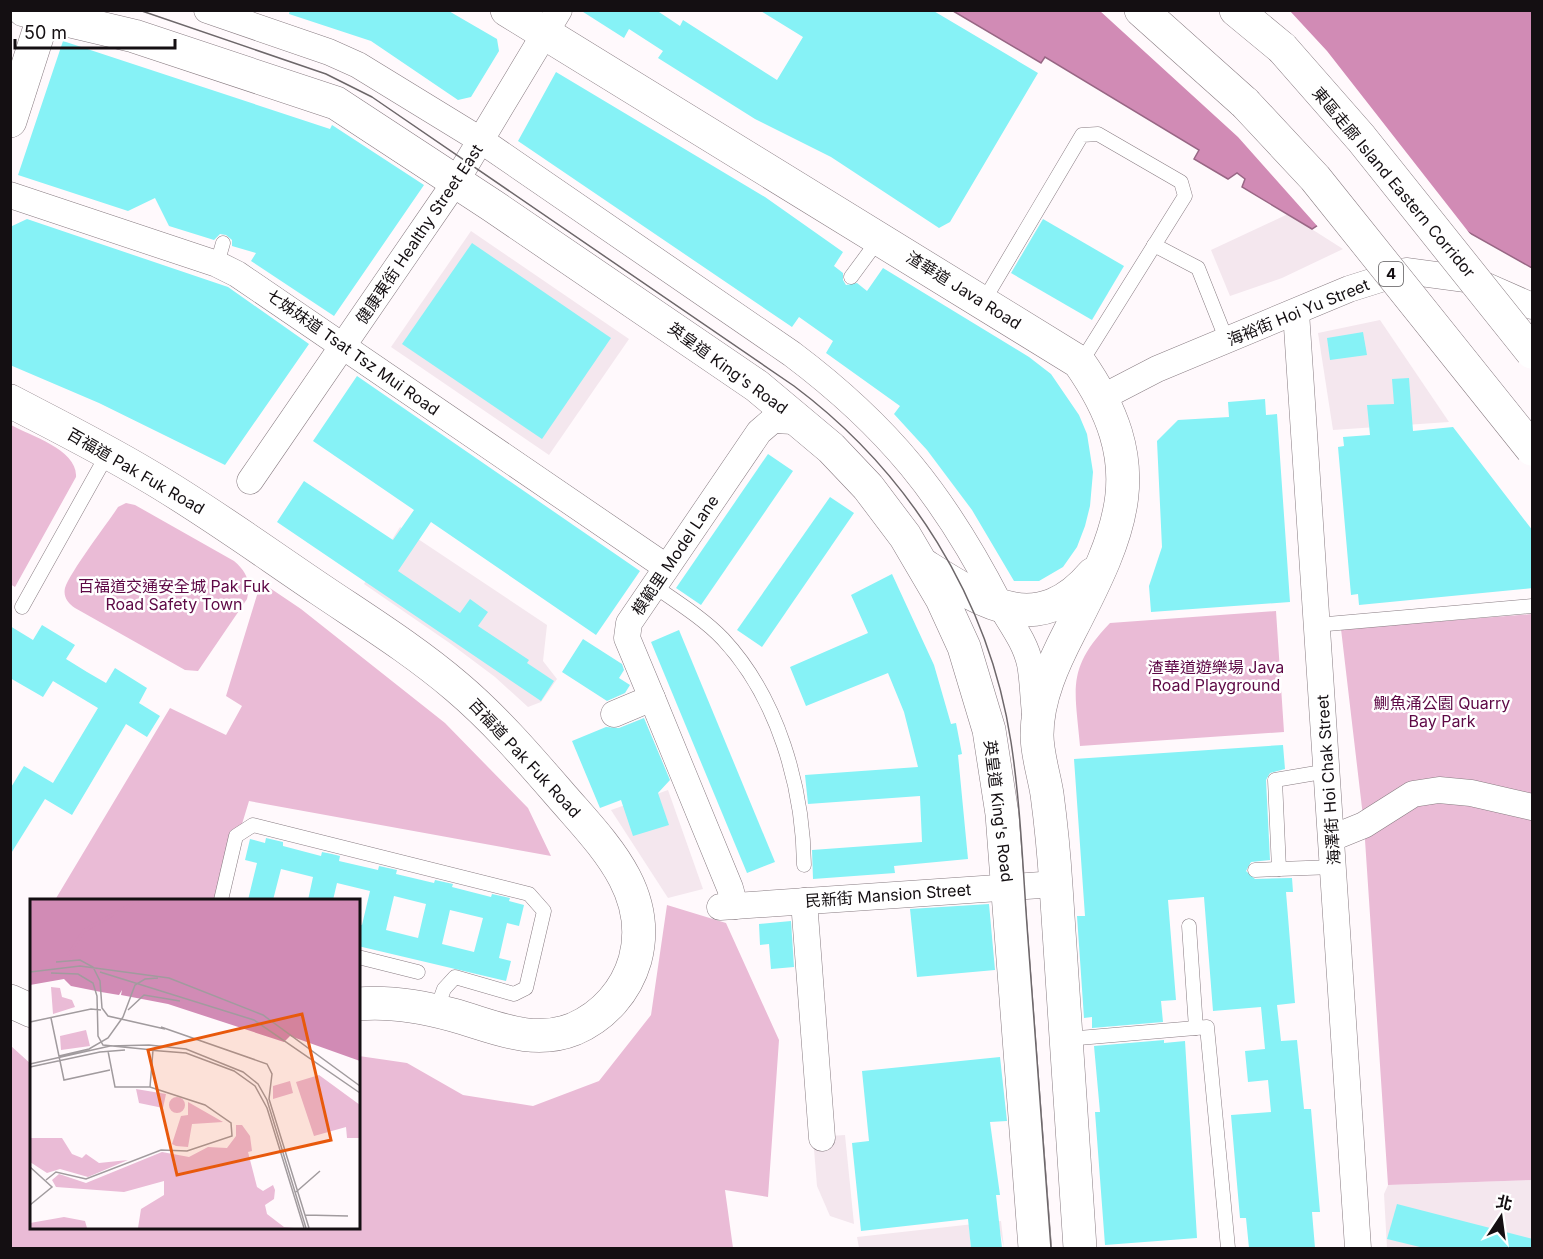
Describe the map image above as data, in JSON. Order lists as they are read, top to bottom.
{
  "streets": {
    "main road": [
      "東區走廊 Island Eastern Corridor",
      "4",
      "渣華道 Java Road",
      "英皇道 King's Road",
      "百福道 Pak Fuk Road"
    ],
    "street": [
      "健康東街 Healthy Street East",
      "海裕街 Hoi Yu Street",
      "七姊妹道 Tsat Tsz Mui Road",
      "模範里 Model Lane",
      "海澤街 Hoi Chak Street",
      "民新街 Mansion Street"
    ]
  },
  "crossings": [
    ["健康東街 Healthy Street East", "渣華道 Java Road"],
    ["健康東街 Healthy Street East", "七姊妹道 Tsat Tsz Mui Road"],
    ["健康東街 Healthy Street East", "英皇道 King's Road"],
    ["渣華道 Java Road", "海裕街 Hoi Yu Street"],
    ["海裕街 Hoi Yu Street", "海澤街 Hoi Chak Street"],
    ["七姊妹道 Tsat Tsz Mui Road", "模範里 Model Lane"],
    ["英皇道 King's Road", "模範里 Model Lane"],
    ["英皇道 King's Road", "民新街 Mansion Street"],
    ["模範里 Model Lane", "民新街 Mansion Street"]
  ],
  "parks": ["百福道交通安全城 Pak Fuk Road Safety Town", "渣華道遊樂場 Java Road Playground", "鰂魚涌公園 Quarry Bay Park"],
  "scale_bar": "50 m",
  "north": "top"
}
